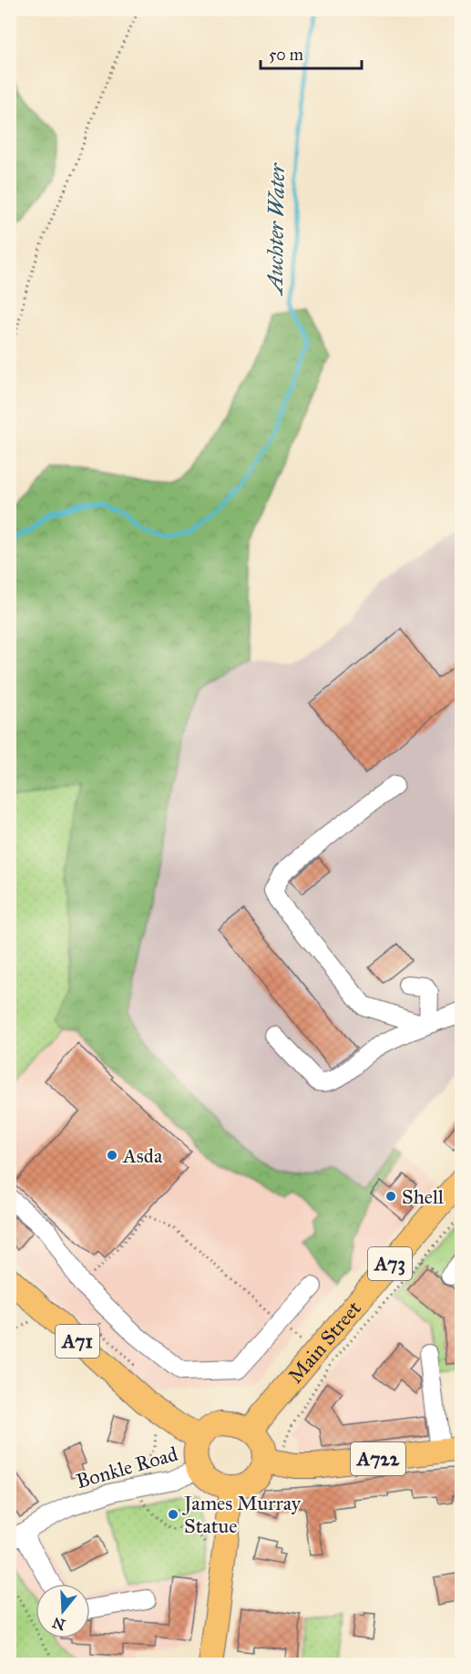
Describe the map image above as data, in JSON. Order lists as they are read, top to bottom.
{
  "streets": {
    "main road": [
      "A73",
      "A71",
      "Main Street",
      "A722"
    ],
    "street": ["Bonkle Road"]
  },
  "crossings": [
    ["A71", "Main Street"],
    ["A71", "A722"],
    ["A71", "Bonkle Road"],
    ["Main Street", "A722"],
    ["Main Street", "Bonkle Road"],
    ["A722", "Bonkle Road"]
  ],
  "water": ["Auchter Water"],
  "places": ["Asda", "Shell", "James Murray Statue"],
  "scale_bar": "50 m",
  "north": "bottom"
}
